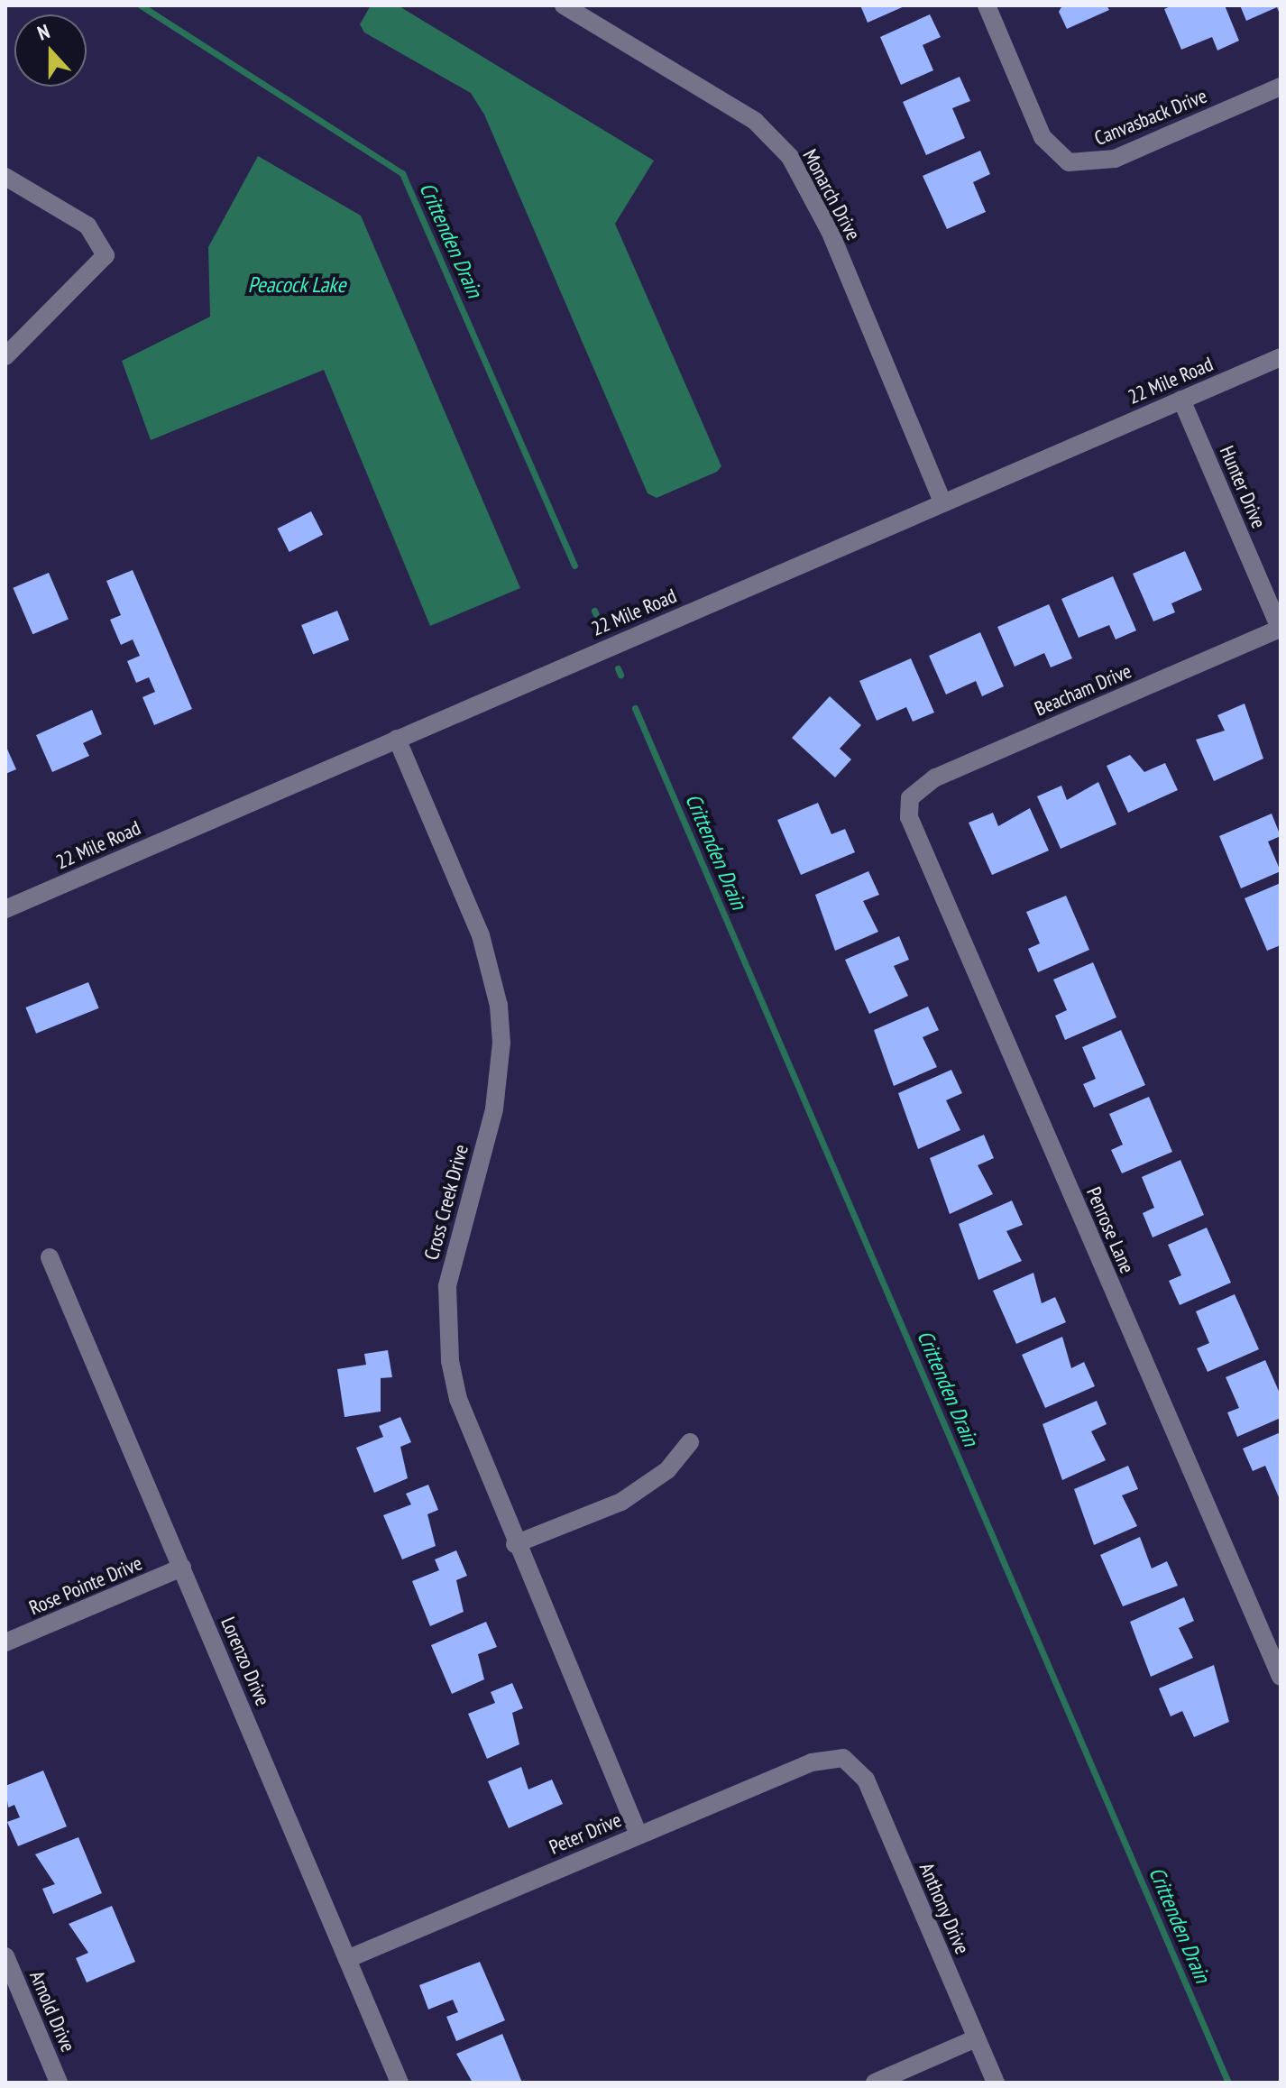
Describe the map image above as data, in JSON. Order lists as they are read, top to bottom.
{
  "streets": {
    "street": [
      "Canvasback Drive",
      "Monarch Drive",
      "22 Mile Road",
      "Hunter Drive",
      "Beacham Drive",
      "Cross Creek Drive",
      "Penrose Lane",
      "Rose Pointe Drive",
      "Lorenzo Drive",
      "Peter Drive",
      "Anthony Drive",
      "Arnold Drive"
    ]
  },
  "crossings": [
    ["Monarch Drive", "22 Mile Road"],
    ["22 Mile Road", "Hunter Drive"],
    ["22 Mile Road", "Cross Creek Drive"],
    ["Hunter Drive", "Beacham Drive"],
    ["Beacham Drive", "Penrose Lane"],
    ["Cross Creek Drive", "Peter Drive"],
    ["Rose Pointe Drive", "Lorenzo Drive"],
    ["Lorenzo Drive", "Peter Drive"],
    ["Peter Drive", "Anthony Drive"]
  ],
  "water": ["Crittenden Drain", "Peacock Lake"],
  "north": "top"
}
